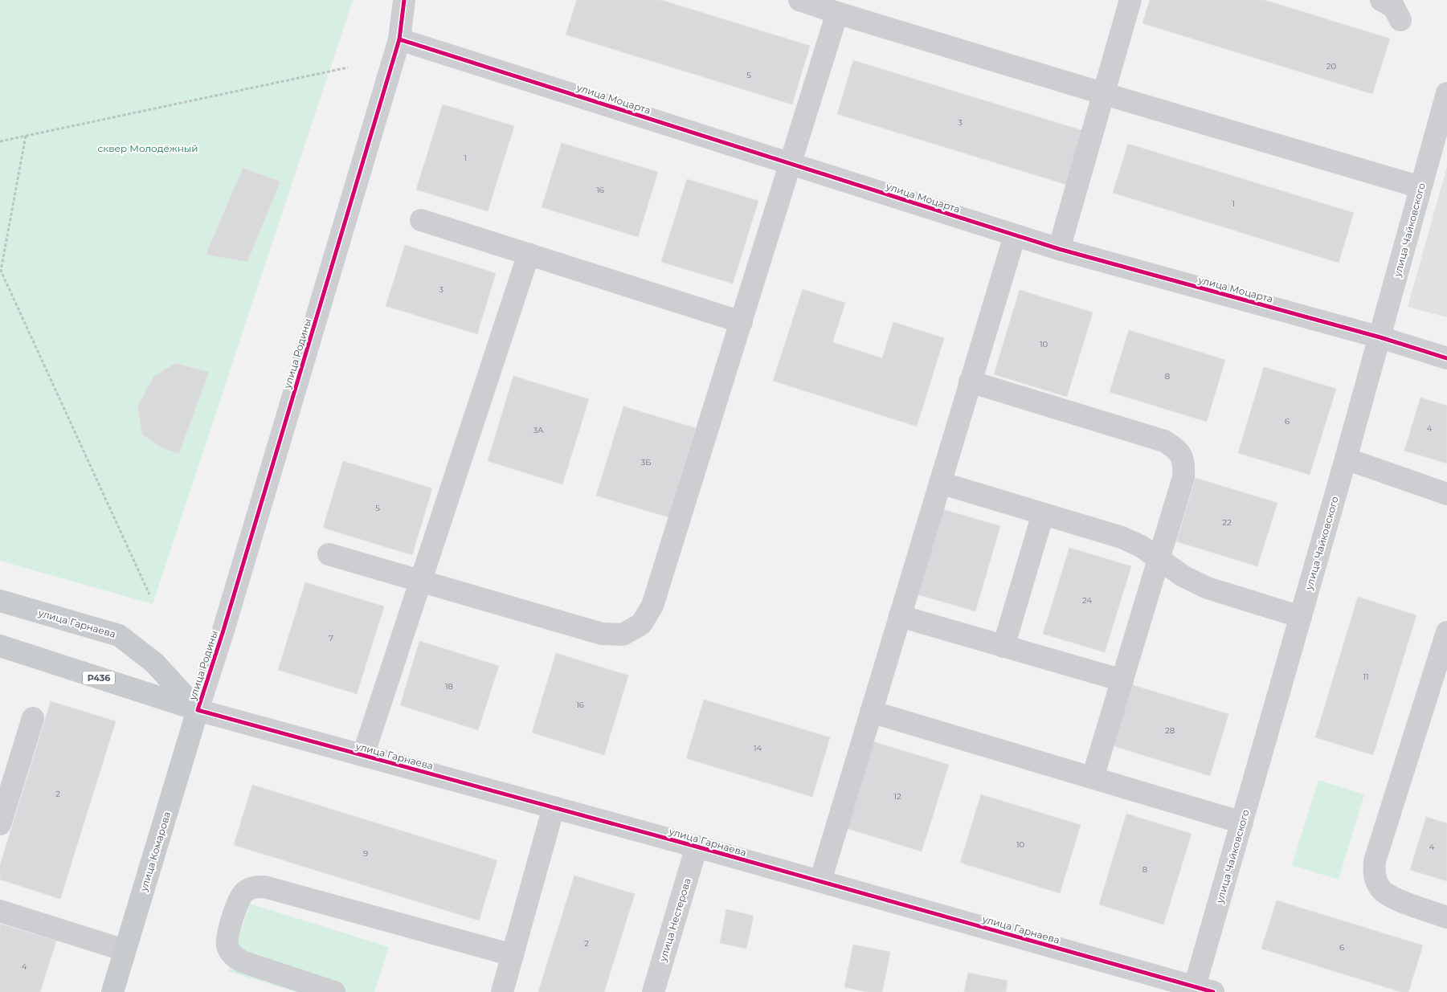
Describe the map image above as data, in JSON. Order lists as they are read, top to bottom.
{
  "streets": {
    "main road": ["улица Гарнаева", "P436", "улица Комарова"],
    "street": [
      "улица Моцарта",
      "улица Чайковского",
      "улица Родины",
      "улица Нестерова"
    ]
  },
  "crossings": [
    ["улица Моцарта", "улица Чайковского"],
    ["улица Моцарта", "улица Родины"],
    ["улица Чайковского", "улица Гарнаева"],
    ["улица Родины", "улица Гарнаева"],
    ["улица Родины", "улица Комарова"],
    ["улица Гарнаева", "улица Комарова"],
    ["улица Гарнаева", "улица Нестерова"]
  ],
  "parks": ["сквер Молодёжный"],
  "house_numbers": [
    "20",
    "5",
    "3",
    "1",
    "16",
    "1",
    "3",
    "10",
    "8",
    "6",
    "4",
    "3А",
    "3Б",
    "5",
    "22",
    "24",
    "7",
    "11",
    "18",
    "16",
    "28",
    "14",
    "2",
    "12",
    "10",
    "4",
    "9",
    "8",
    "2",
    "6",
    "4"
  ]
}
